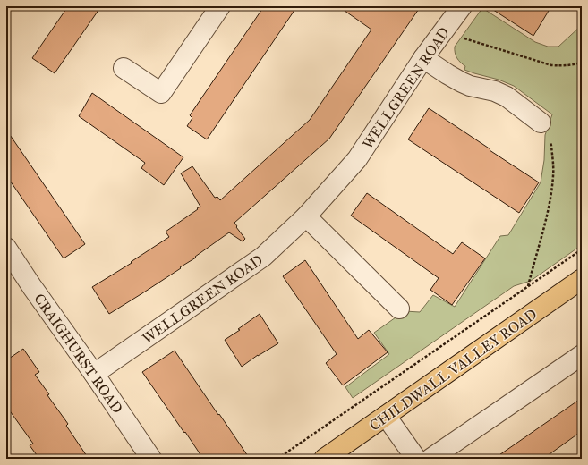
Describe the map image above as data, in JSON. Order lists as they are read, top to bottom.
{
  "streets": {
    "main road": ["CHILDWALL VALLEY ROAD"],
    "street": ["WELLGREEN ROAD", "CRAIGHURST ROAD"]
  },
  "crossings": [
    ["WELLGREEN ROAD", "CRAIGHURST ROAD"]
  ]
}
